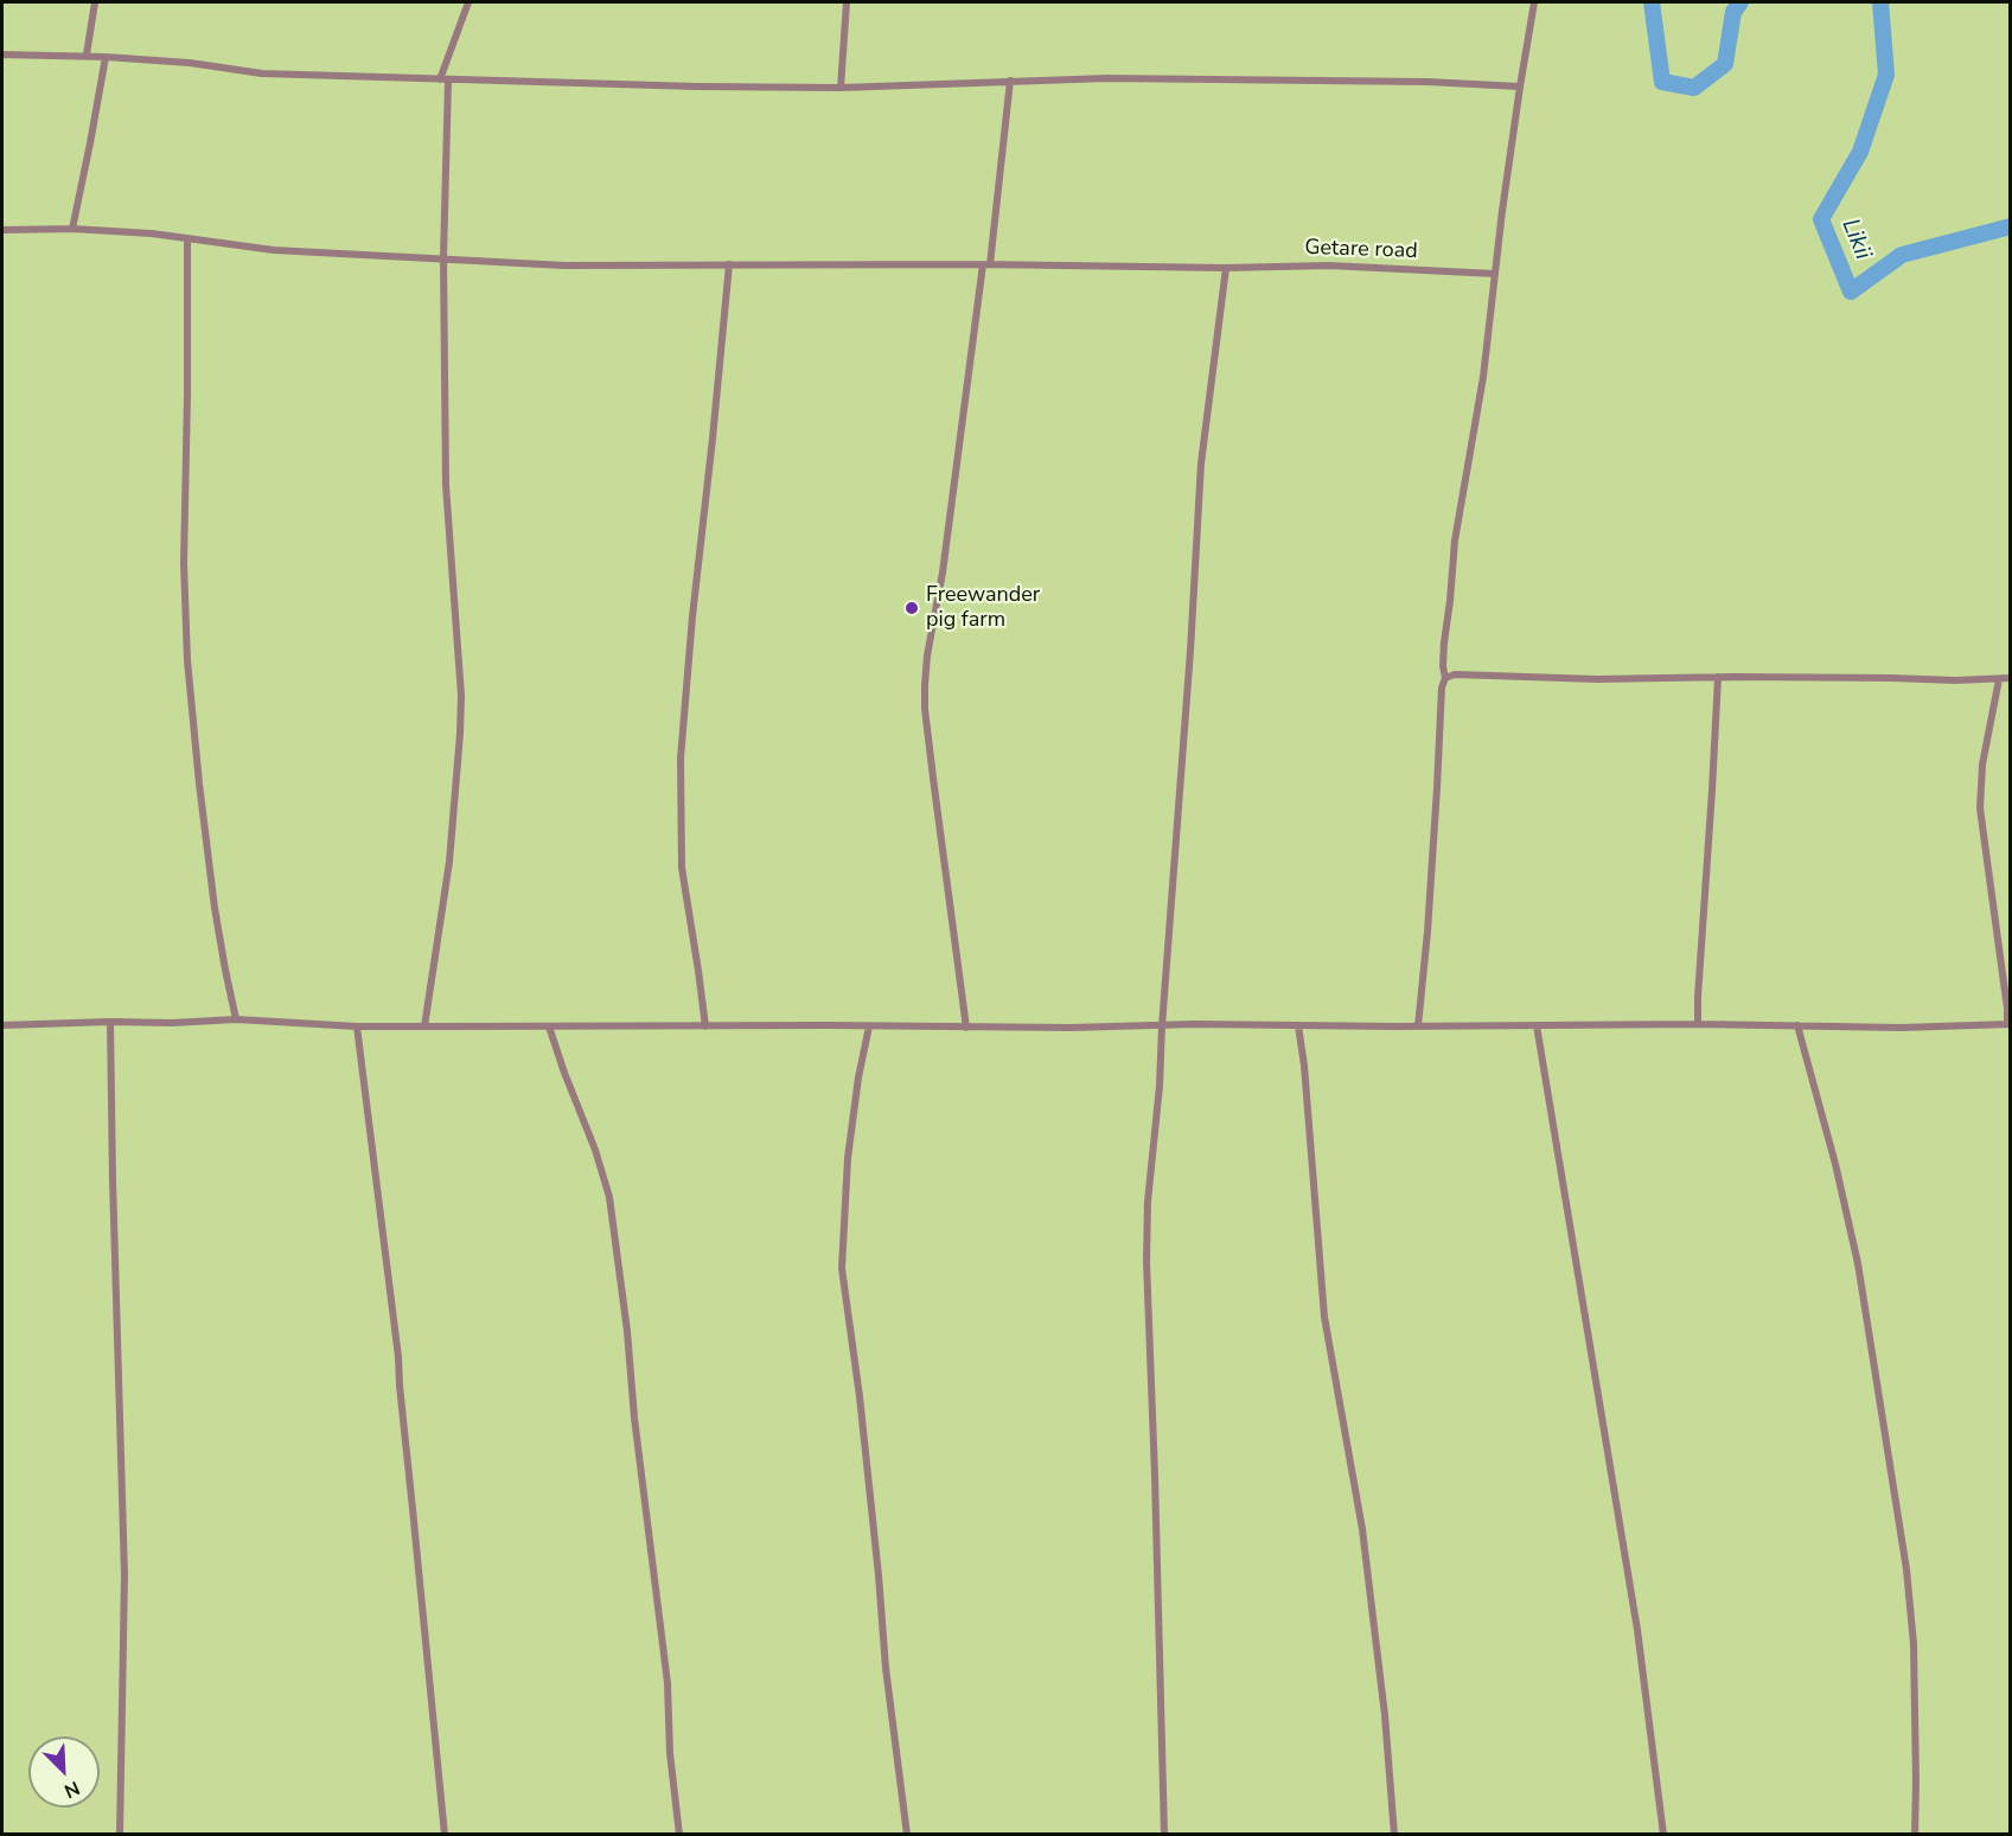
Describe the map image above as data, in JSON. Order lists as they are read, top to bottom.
{
  "streets": {
    "street": ["Getare road"]
  },
  "water": ["Likii"],
  "places": ["Freewander pig farm"],
  "north": "bottom right"
}
